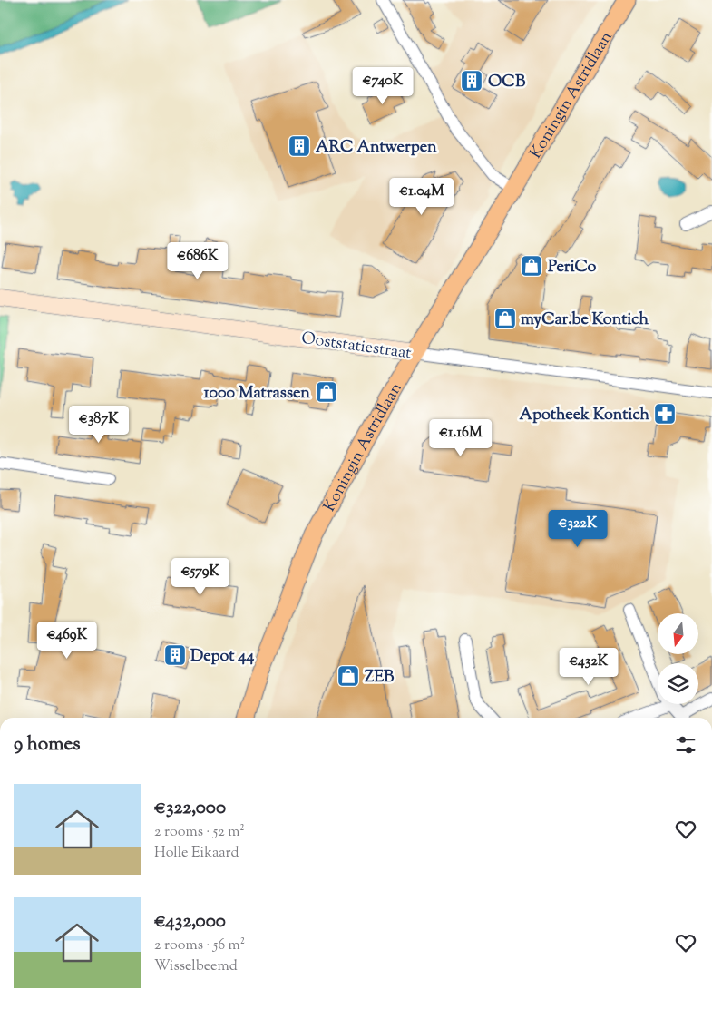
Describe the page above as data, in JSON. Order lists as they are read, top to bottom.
{
  "streets": {
    "main road": ["Koningin Astridlaan"],
    "street": ["Ooststatiestraat"]
  },
  "crossings": [
    ["Koningin Astridlaan", "Ooststatiestraat"]
  ],
  "places": {
    "building": ["OCB", "ARC Antwerpen", "Depot 44"],
    "shop": [
      "PeriCo",
      "myCar.be Kontich",
      "1000 Matrassen",
      "ZEB"
    ],
    "pharmacy": ["Apotheek Kontich"]
  },
  "north": "bottom",
  "page": {
    "price": [
      "€740K",
      "€1.04M",
      "€686K",
      "€387K",
      "€1.16M",
      "€322K",
      "€579K",
      "€469K",
      "€432K"
    ],
    "heading": "9 homes",
    "list": [
      {
        "name": "€322,000",
        "note": "2 rooms · 52 m² · Holle Eikaard"
      },
      {
        "name": "€432,000",
        "note": "2 rooms · 56 m² · Wisselbeemd"
      }
    ]
  }
}
